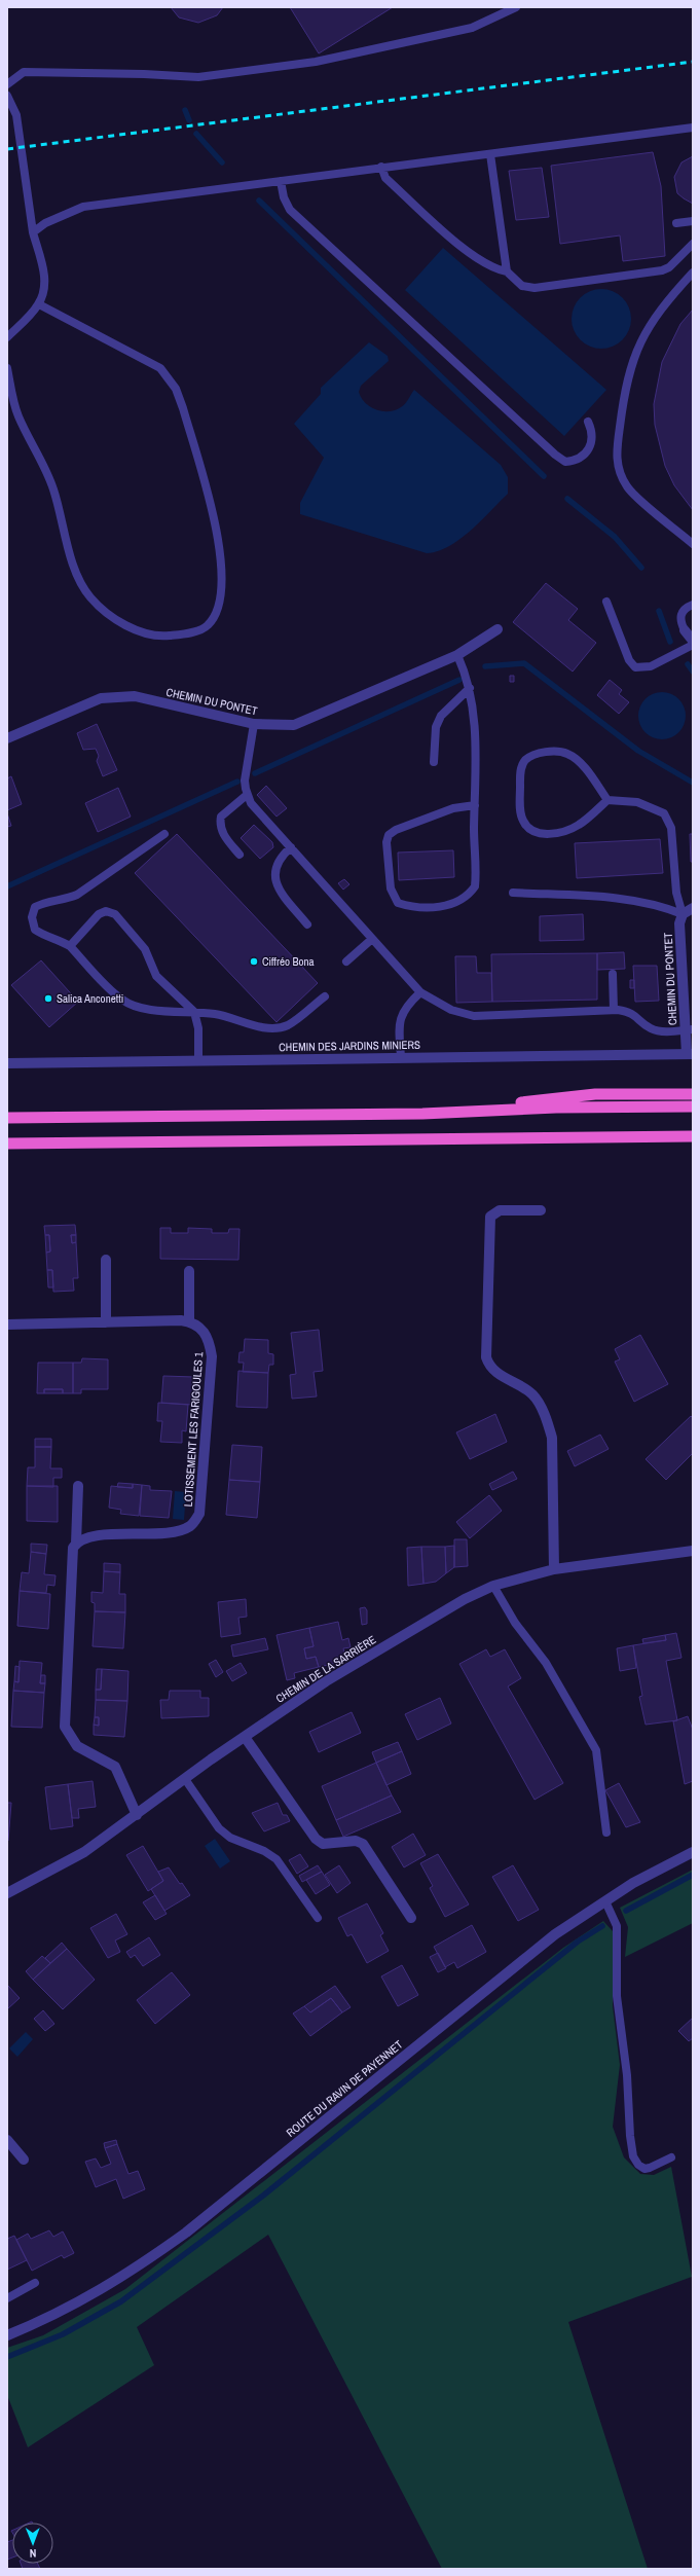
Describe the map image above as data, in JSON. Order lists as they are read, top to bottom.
{
  "streets": {
    "street": [
      "CHEMIN DU PONTET",
      "CHEMIN DES JARDINS MINIERS",
      "LOTISSEMENT LES FARIGOULES 1",
      "CHEMIN DE LA SARRIÈRE",
      "ROUTE DU RAVIN DE PAYENNET"
    ]
  },
  "crossings": [
    ["CHEMIN DU PONTET", "CHEMIN DES JARDINS MINIERS"]
  ],
  "places": ["Ciffréo Bona", "Salica Anconetti"],
  "north": "bottom"
}
